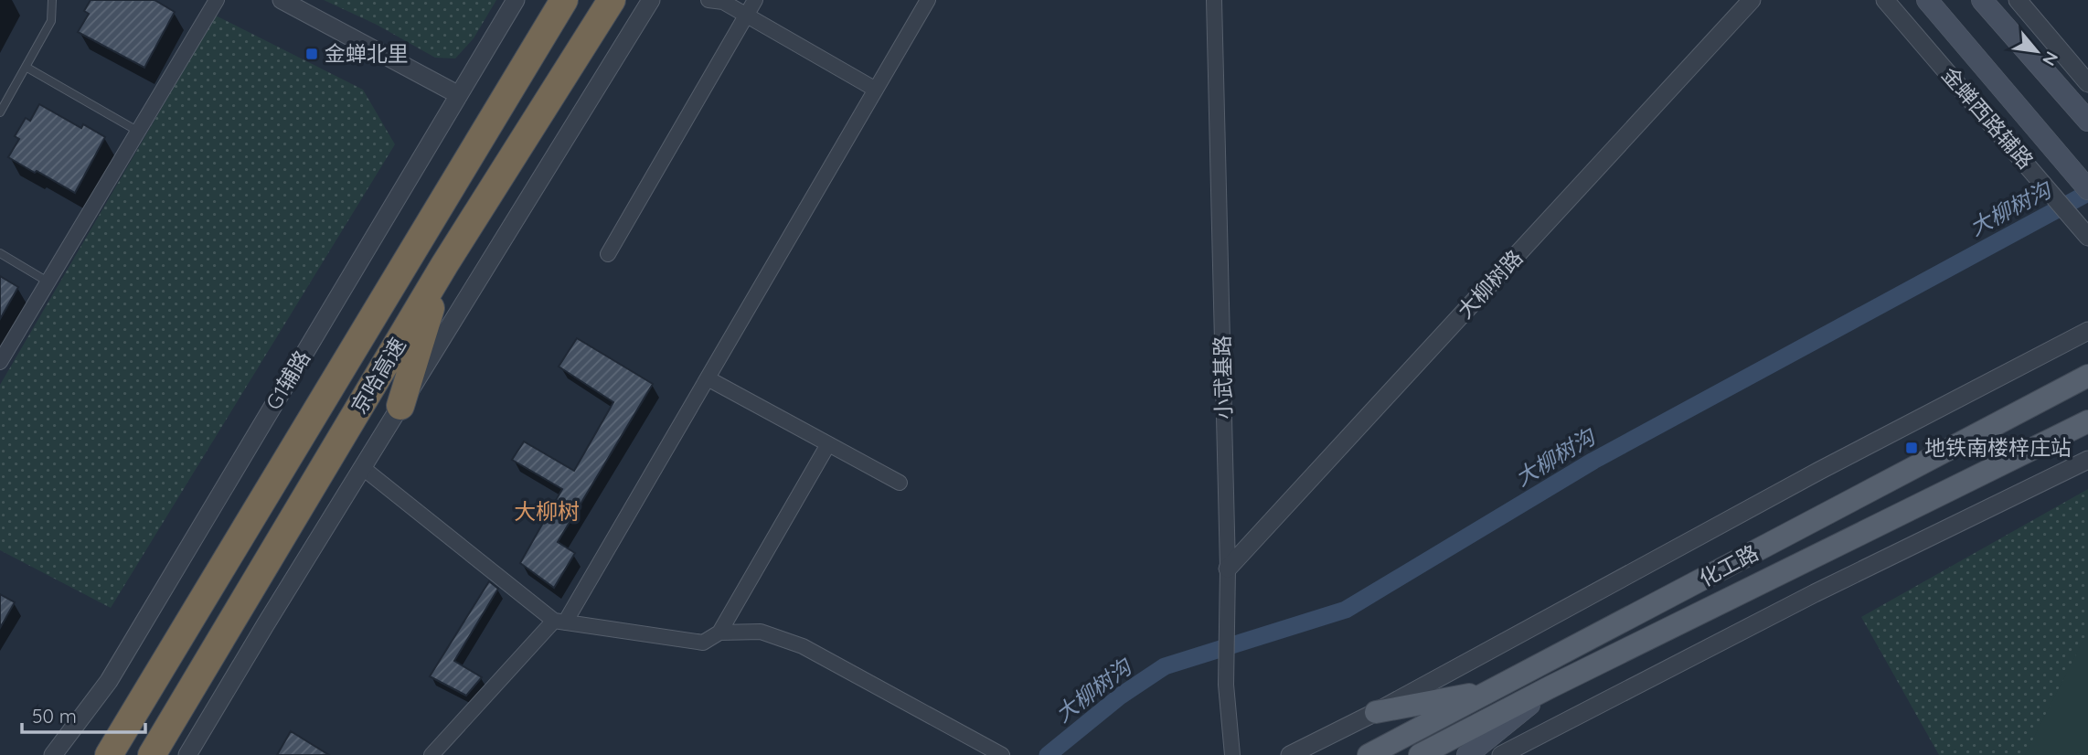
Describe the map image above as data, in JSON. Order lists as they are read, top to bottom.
{
  "streets": {
    "highway": ["京哈高速"],
    "main road": ["化工路"],
    "street": [
      "金蝉西路辅路",
      "大柳树路",
      "小武基路",
      "G1辅路"
    ]
  },
  "crossings": [
    ["大柳树路", "小武基路"]
  ],
  "districts": ["大柳树"],
  "water": ["大柳树沟"],
  "places": {
    "transit": ["金蝉北里", "地铁南楼梓庄站"]
  },
  "scale_bar": "50 m",
  "north": "bottom right"
}
